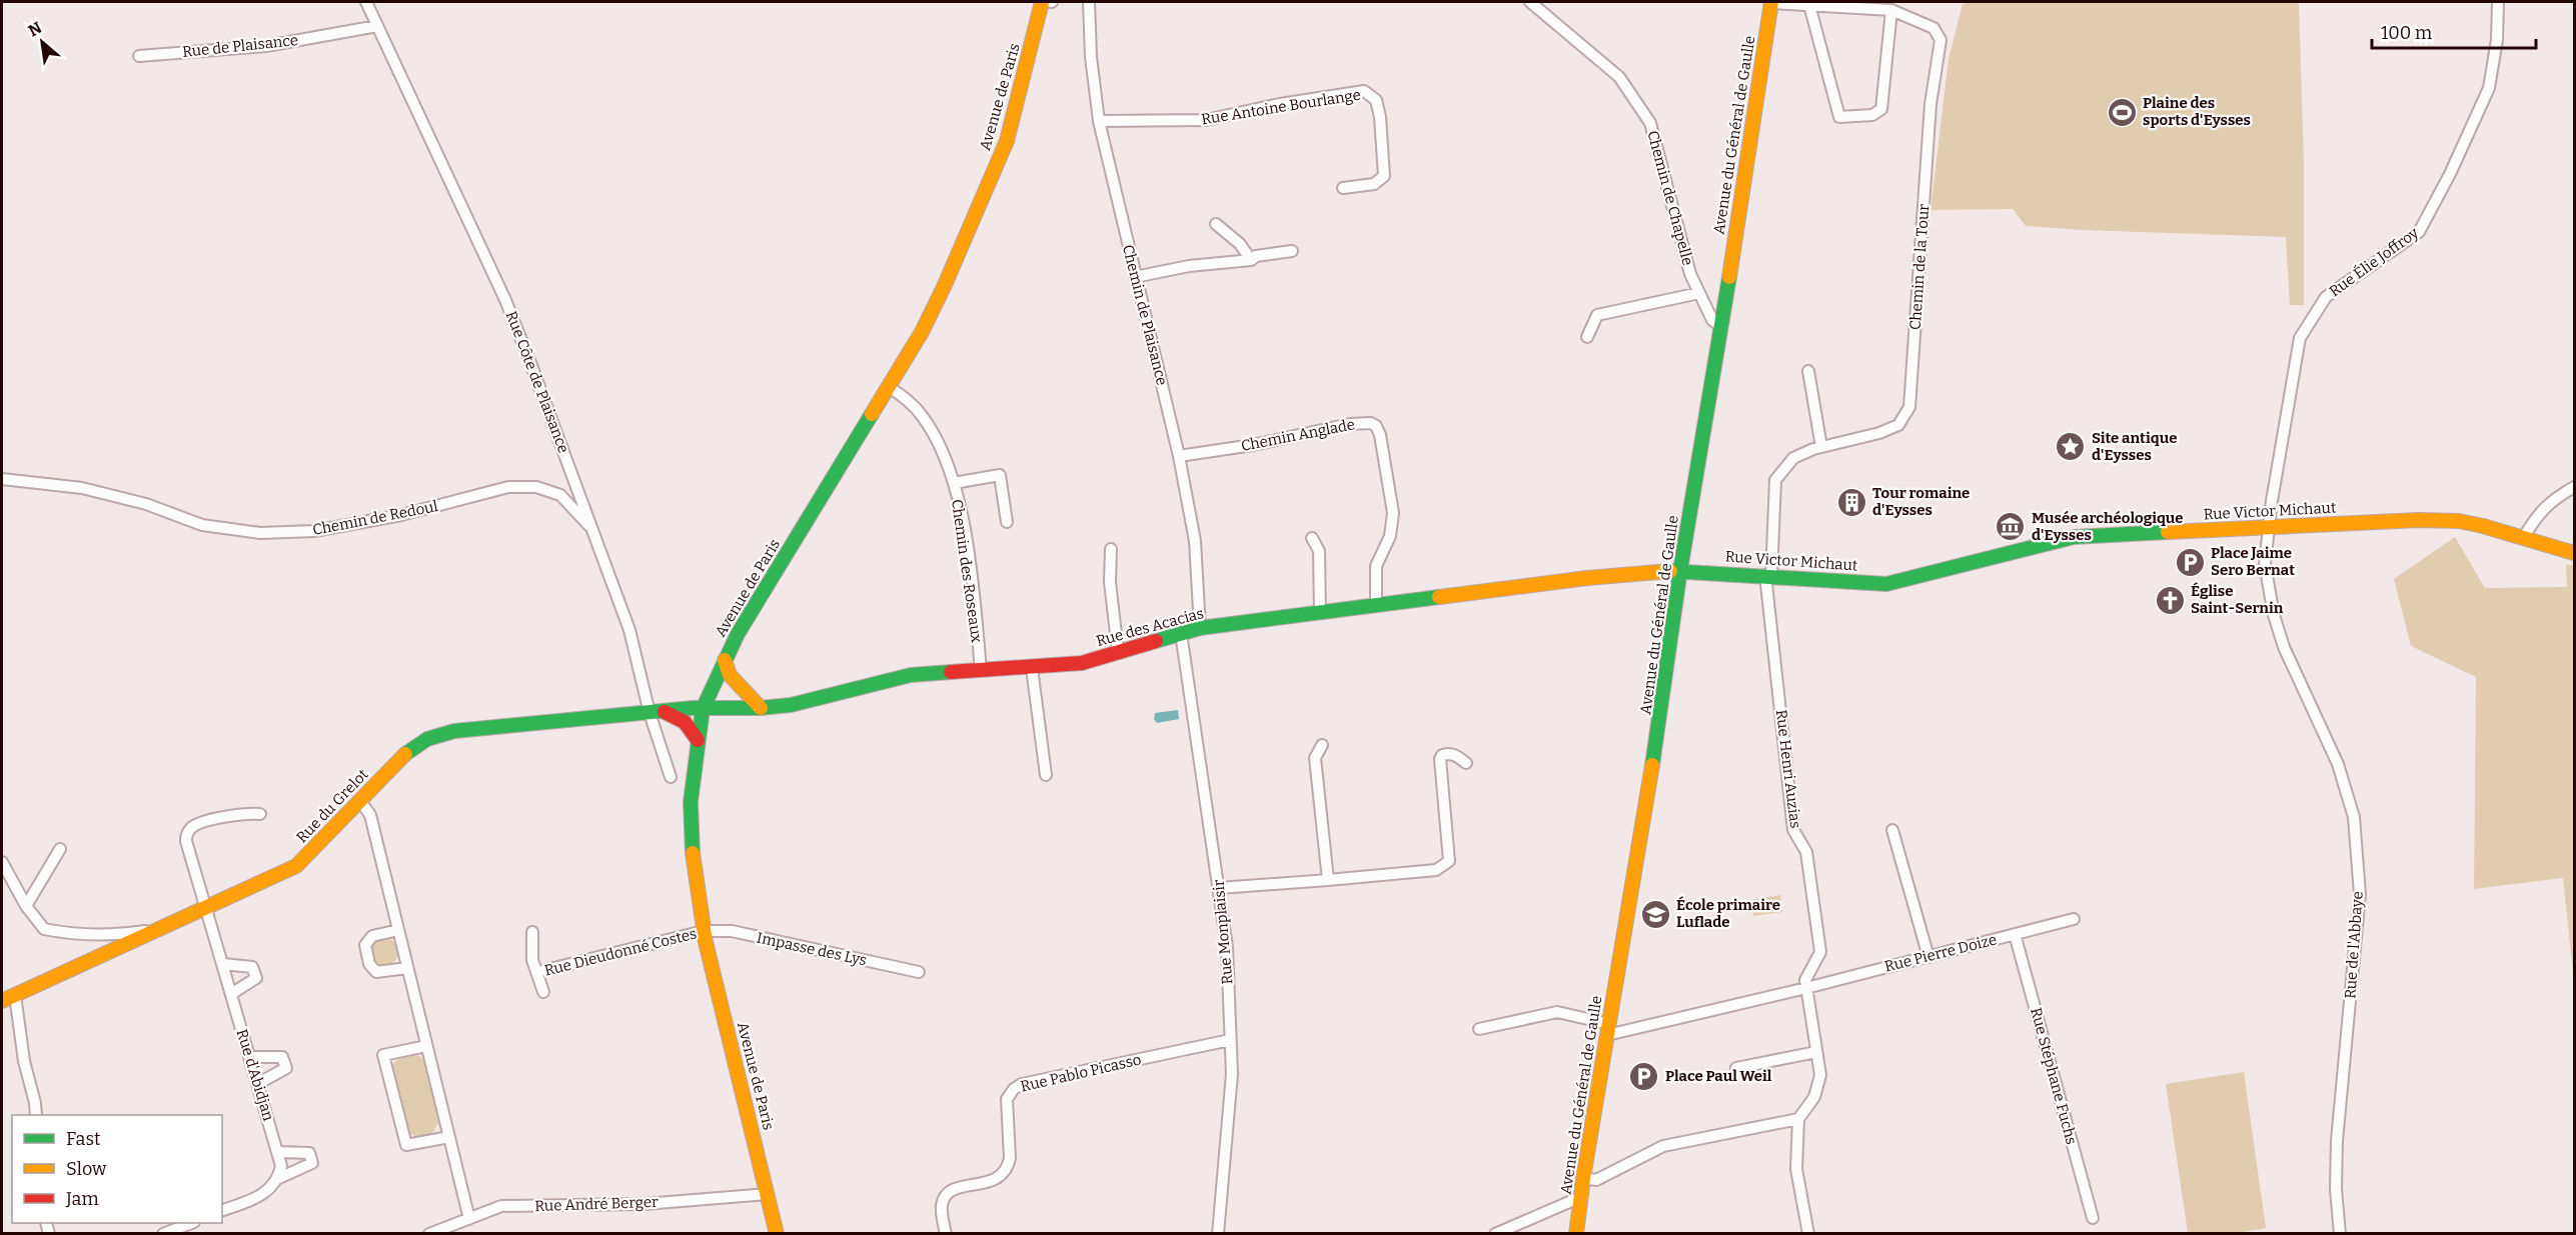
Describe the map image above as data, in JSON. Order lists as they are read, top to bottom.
{
  "streets": {
    "street": [
      "Rue de Plaisance",
      "Avenue de Paris",
      "Rue Antoine Bourlange",
      "Avenue du Général de Gaulle",
      "Chemin de Chapelle",
      "Rue Élie Joffroy",
      "Chemin de la Tour",
      "Chemin de Plaisance",
      "Rue Côte de Plaisance",
      "Chemin Anglade",
      "Rue Victor Michaut",
      "Chemin de Redoul",
      "Chemin des Roseaux",
      "Rue des Acacias",
      "Rue Henri Auzias",
      "Rue du Grelot",
      "Rue Monplaisir",
      "Rue de l'Abbaye",
      "Impasse des Lys",
      "Rue Dieudonné Costes",
      "Rue Pierre Doize",
      "Rue Pablo Picasso",
      "Rue d'Abidjan",
      "Rue Stéphane Fuchs",
      "Rue André Berger"
    ]
  },
  "crossings": [
    ["Rue de Plaisance", "Rue Côte de Plaisance"],
    ["Avenue de Paris", "Chemin des Roseaux"],
    ["Avenue de Paris", "Rue des Acacias"],
    ["Avenue de Paris", "Rue du Grelot"],
    ["Avenue de Paris", "Impasse des Lys"],
    ["Avenue de Paris", "Rue Dieudonné Costes"],
    ["Avenue de Paris", "Rue André Berger"],
    ["Rue Antoine Bourlange", "Chemin de Plaisance"],
    ["Avenue du Général de Gaulle", "Chemin de Chapelle"],
    ["Avenue du Général de Gaulle", "Rue Victor Michaut"],
    ["Avenue du Général de Gaulle", "Rue des Acacias"],
    ["Avenue du Général de Gaulle", "Rue Pierre Doize"],
    ["Rue Élie Joffroy", "Rue Victor Michaut"],
    ["Rue Élie Joffroy", "Rue de l'Abbaye"],
    ["Chemin de la Tour", "Rue Victor Michaut"],
    ["Chemin de la Tour", "Rue Henri Auzias"],
    ["Chemin de Plaisance", "Chemin Anglade"],
    ["Chemin de Plaisance", "Rue des Acacias"],
    ["Rue Côte de Plaisance", "Chemin de Redoul"],
    ["Rue Côte de Plaisance", "Rue du Grelot"],
    ["Chemin Anglade", "Rue des Acacias"],
    ["Rue Victor Michaut", "Rue des Acacias"],
    ["Rue Victor Michaut", "Rue Henri Auzias"],
    ["Rue Victor Michaut", "Rue de l'Abbaye"],
    ["Chemin des Roseaux", "Rue des Acacias"],
    ["Rue des Acacias", "Rue du Grelot"],
    ["Rue des Acacias", "Rue Monplaisir"],
    ["Rue Henri Auzias", "Rue Pierre Doize"],
    ["Rue du Grelot", "Rue d'Abidjan"],
    ["Rue Monplaisir", "Rue Pablo Picasso"],
    ["Impasse des Lys", "Rue Dieudonné Costes"],
    ["Rue Pierre Doize", "Rue Stéphane Fuchs"]
  ],
  "places": {
    "sports": ["Plaine des sports d'Eysses"],
    "place": ["Site antique d'Eysses"],
    "building": ["Tour romaine d'Eysses"],
    "museum": ["Musée archéologique d'Eysses"],
    "parking": ["Place Jaime Sero Bernat", "Place Paul Weil"],
    "church": ["Église Saint-Sernin"],
    "school or university": ["École primaire Luflade"]
  },
  "legend": ["Fast", "Slow", "Jam"],
  "scale_bar": "100 m",
  "north": "top left"
}
